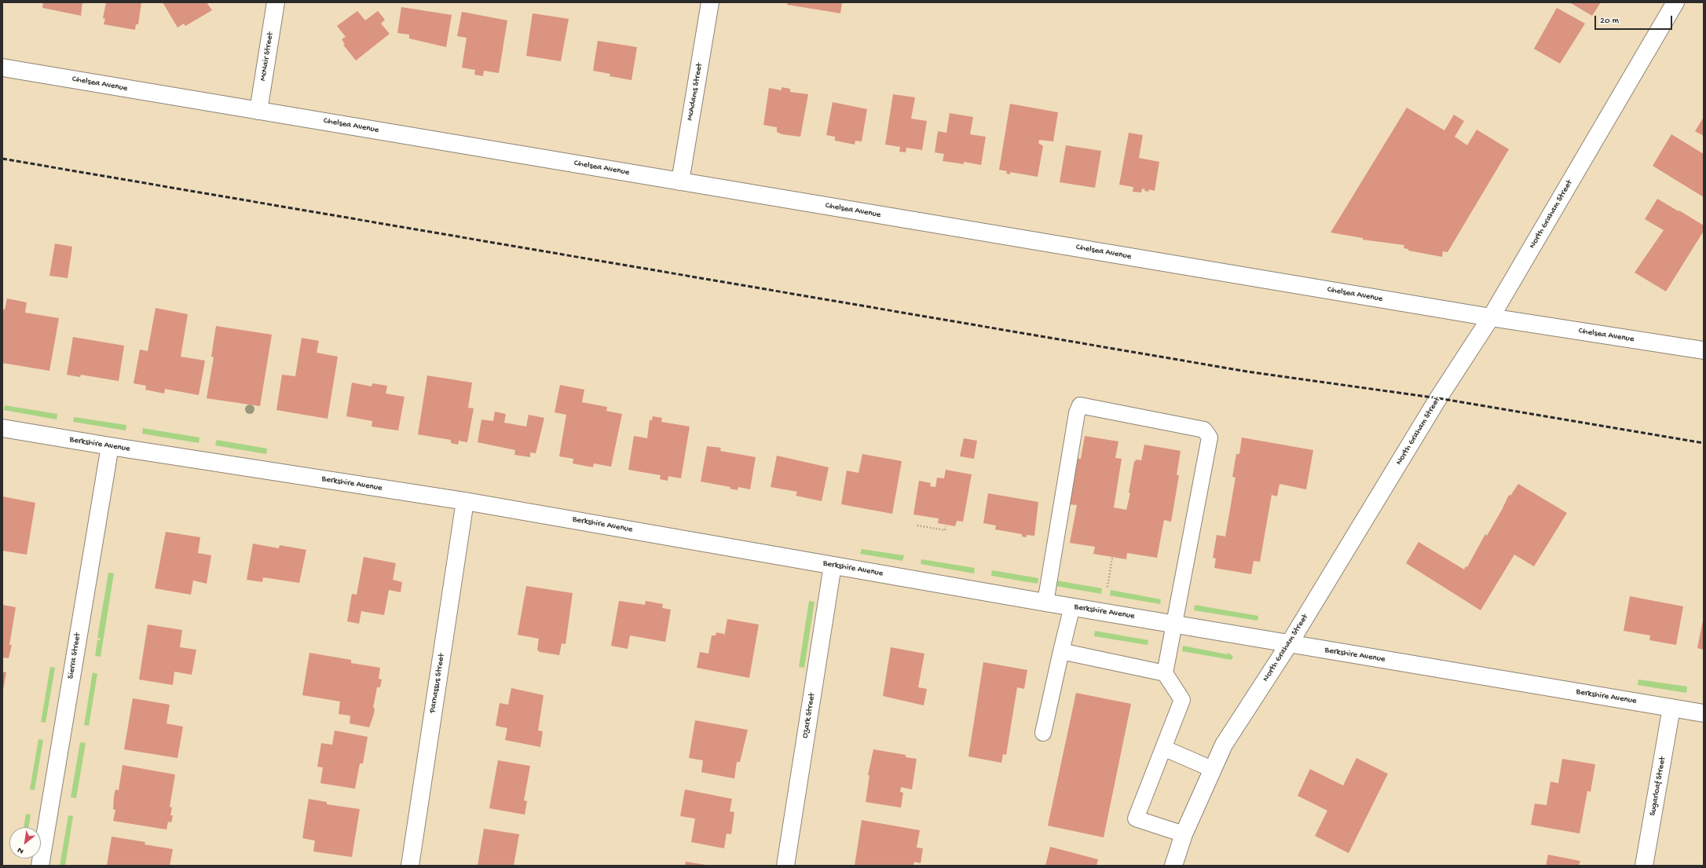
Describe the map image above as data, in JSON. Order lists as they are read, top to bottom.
{
  "streets": {
    "street": [
      "McNair Street",
      "Chelsea Avenue",
      "McAdams Street",
      "North Graham Street",
      "Berkshire Avenue",
      "Sierra Street",
      "Parnassus Street",
      "Ozark Street",
      "Sugarloaf Street"
    ]
  },
  "crossings": [
    ["McNair Street", "Chelsea Avenue"],
    ["Chelsea Avenue", "McAdams Street"],
    ["Chelsea Avenue", "North Graham Street"],
    ["North Graham Street", "Berkshire Avenue"],
    ["Berkshire Avenue", "Sierra Street"],
    ["Berkshire Avenue", "Parnassus Street"],
    ["Berkshire Avenue", "Ozark Street"],
    ["Berkshire Avenue", "Sugarloaf Street"]
  ],
  "scale_bar": "20 m",
  "north": "bottom left"
}
